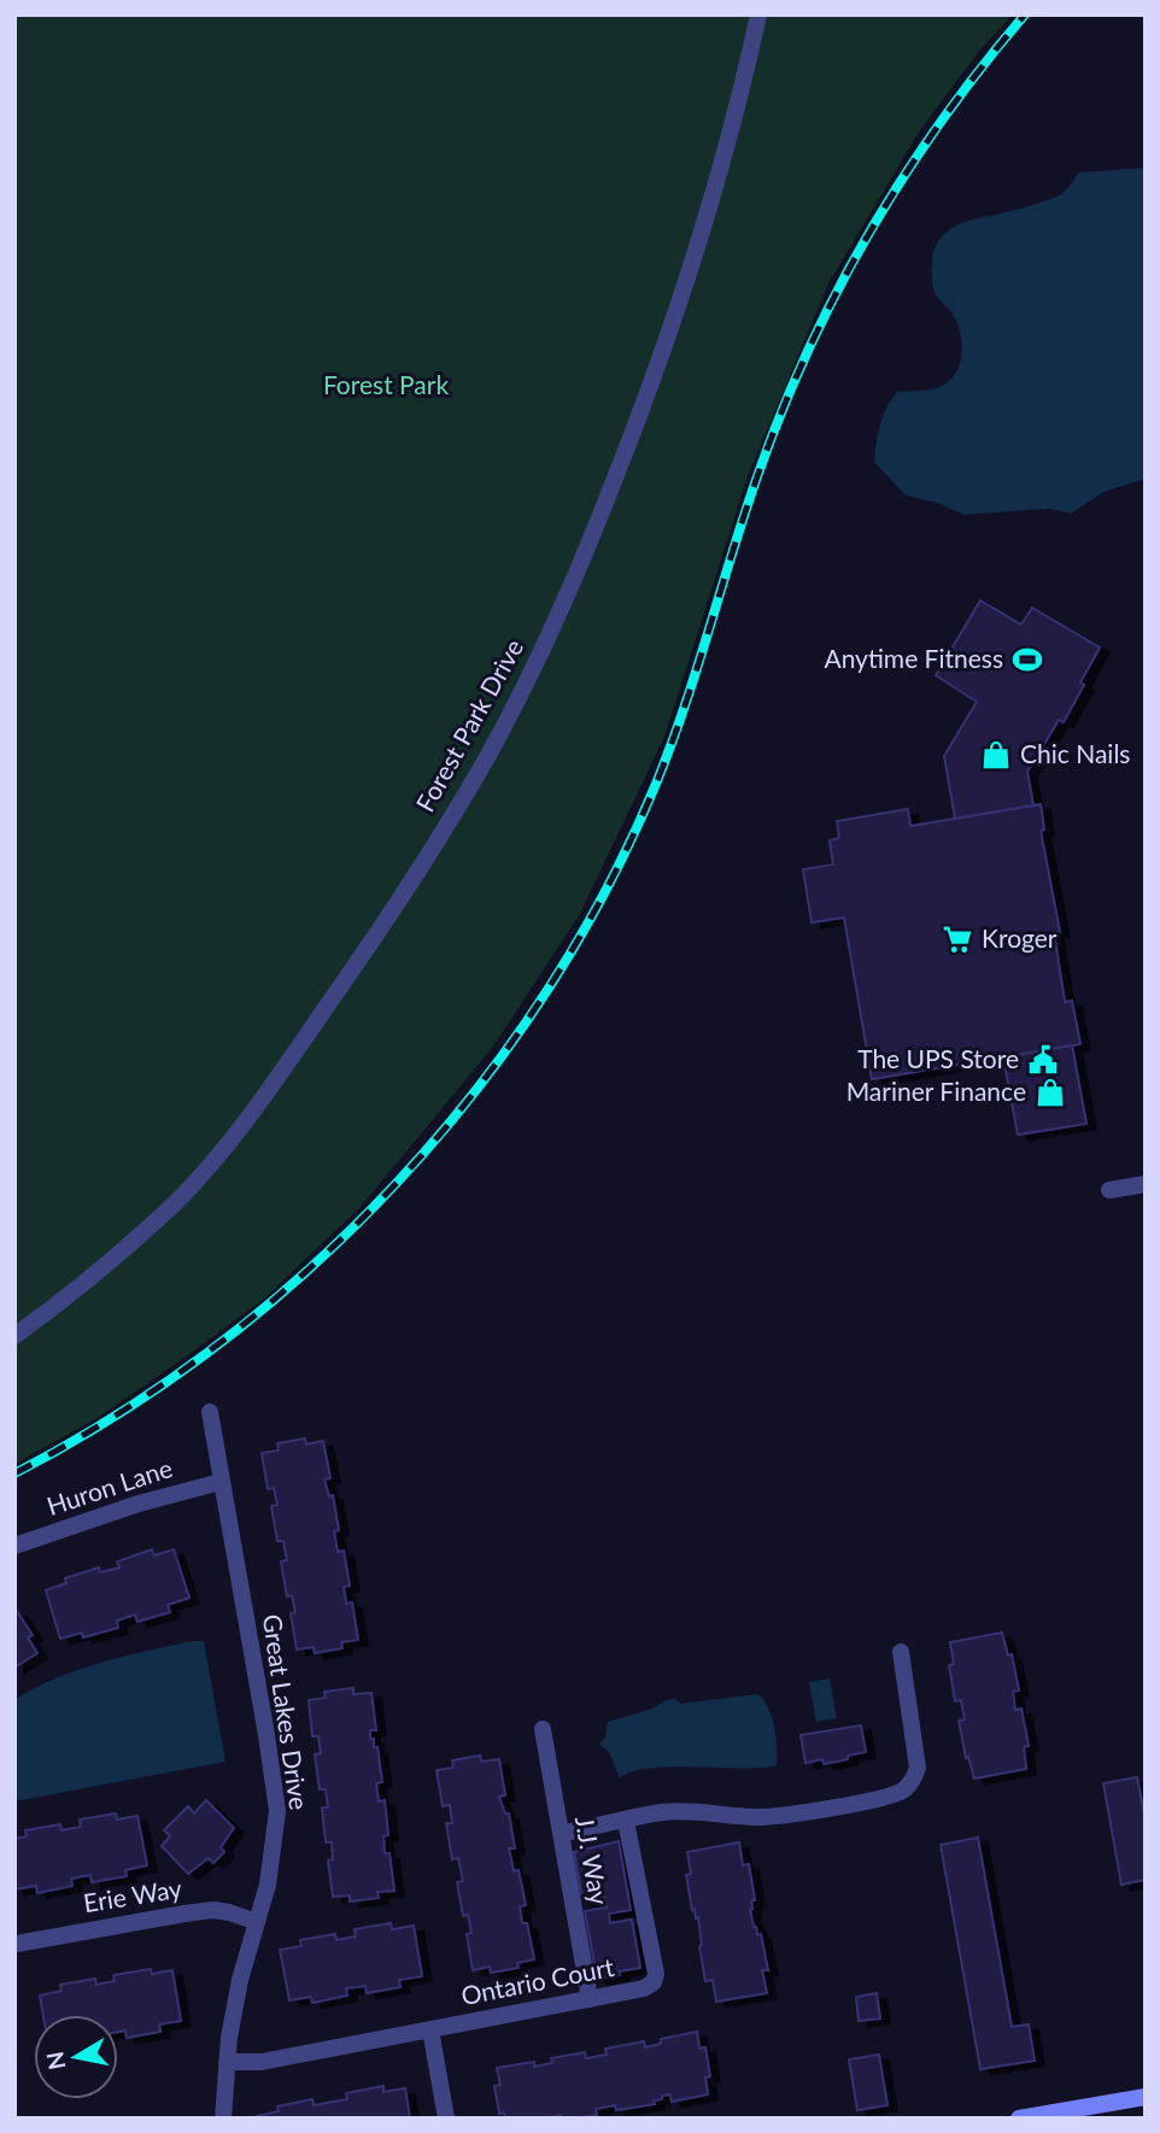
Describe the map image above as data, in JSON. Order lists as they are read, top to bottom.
{
  "streets": {
    "street": [
      "Forest Park Drive",
      "Huron Lane",
      "Great Lakes Drive",
      "J.J. Way",
      "Erie Way",
      "Ontario Court"
    ]
  },
  "crossings": [
    ["Huron Lane", "Great Lakes Drive"],
    ["Great Lakes Drive", "Erie Way"],
    ["Great Lakes Drive", "Ontario Court"],
    ["J.J. Way", "Ontario Court"]
  ],
  "parks": ["Forest Park"],
  "places": {
    "sports": ["Anytime Fitness"],
    "shop": ["Chic Nails", "Mariner Finance"],
    "supermarket": ["Kroger"],
    "public building": ["The UPS Store"]
  },
  "north": "left"
}
